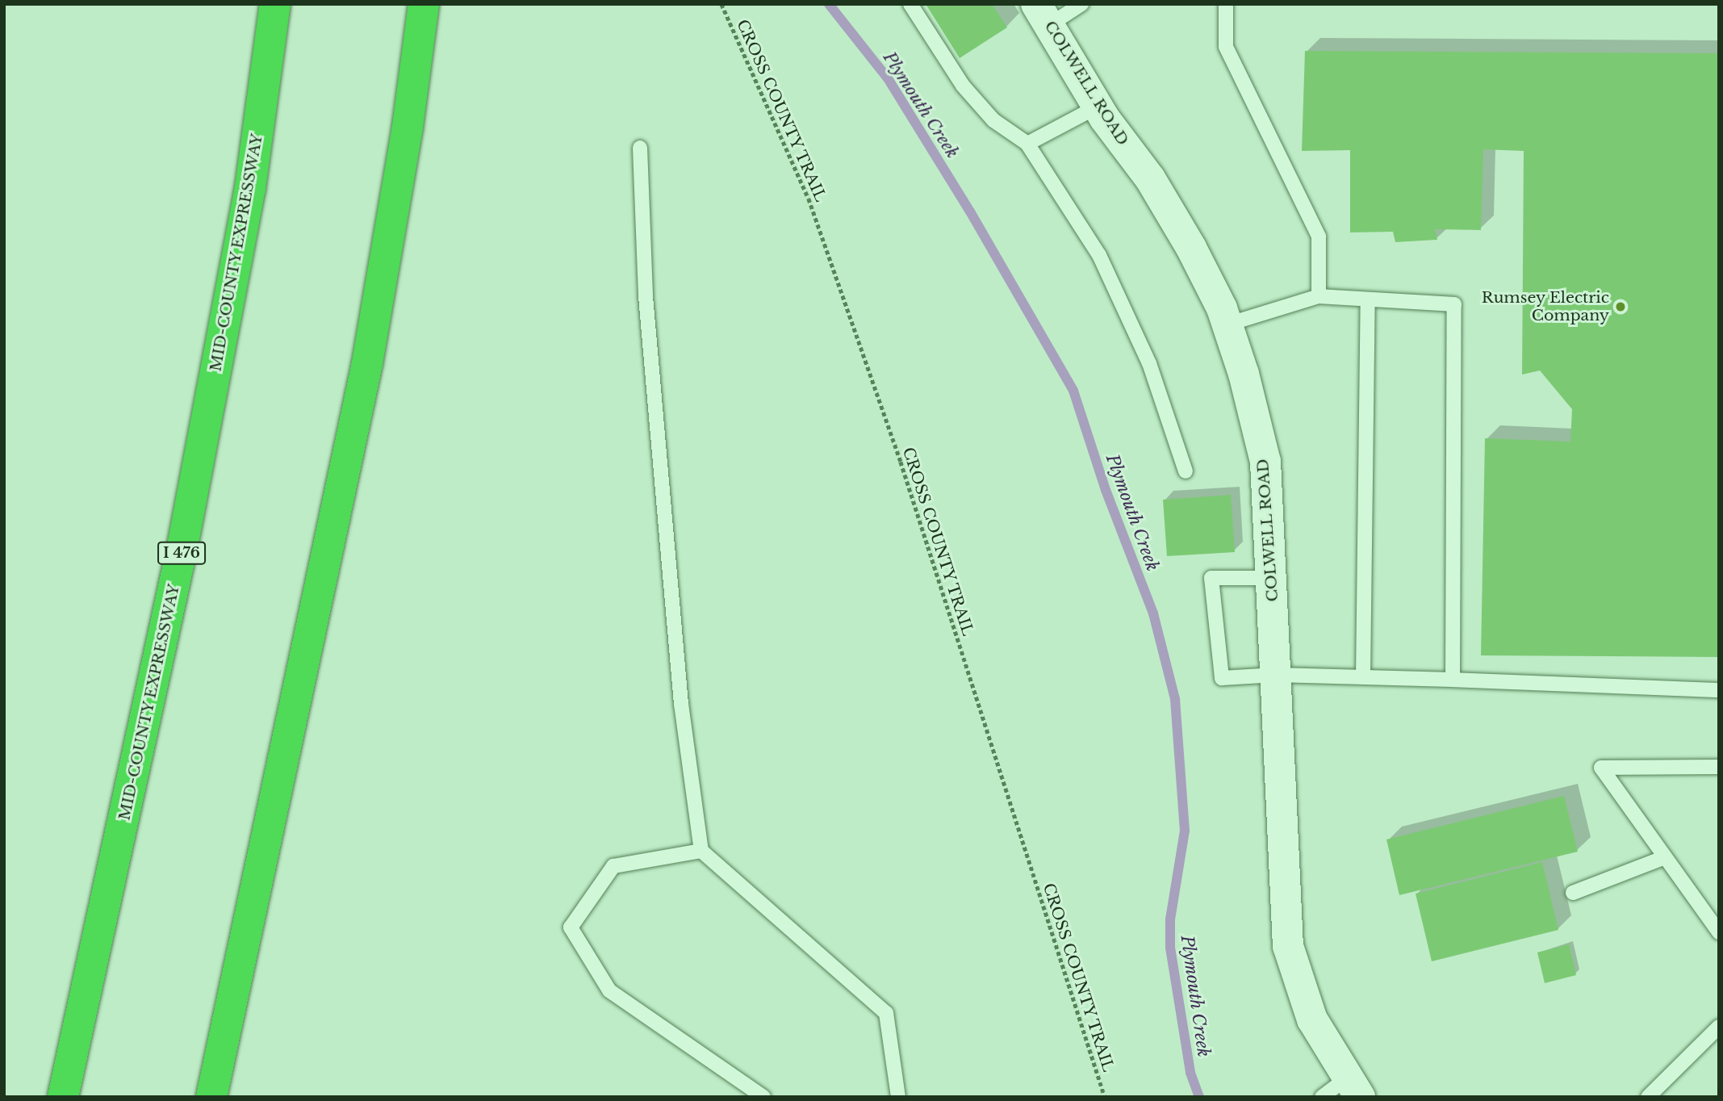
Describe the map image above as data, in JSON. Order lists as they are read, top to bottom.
{
  "streets": {
    "highway": ["MID-COUNTY EXPRESSWAY", "I 476"],
    "street": ["COLWELL ROAD"],
    "path": ["CROSS COUNTY TRAIL"]
  },
  "water": ["Plymouth Creek"],
  "places": ["Rumsey Electric Company"]
}
